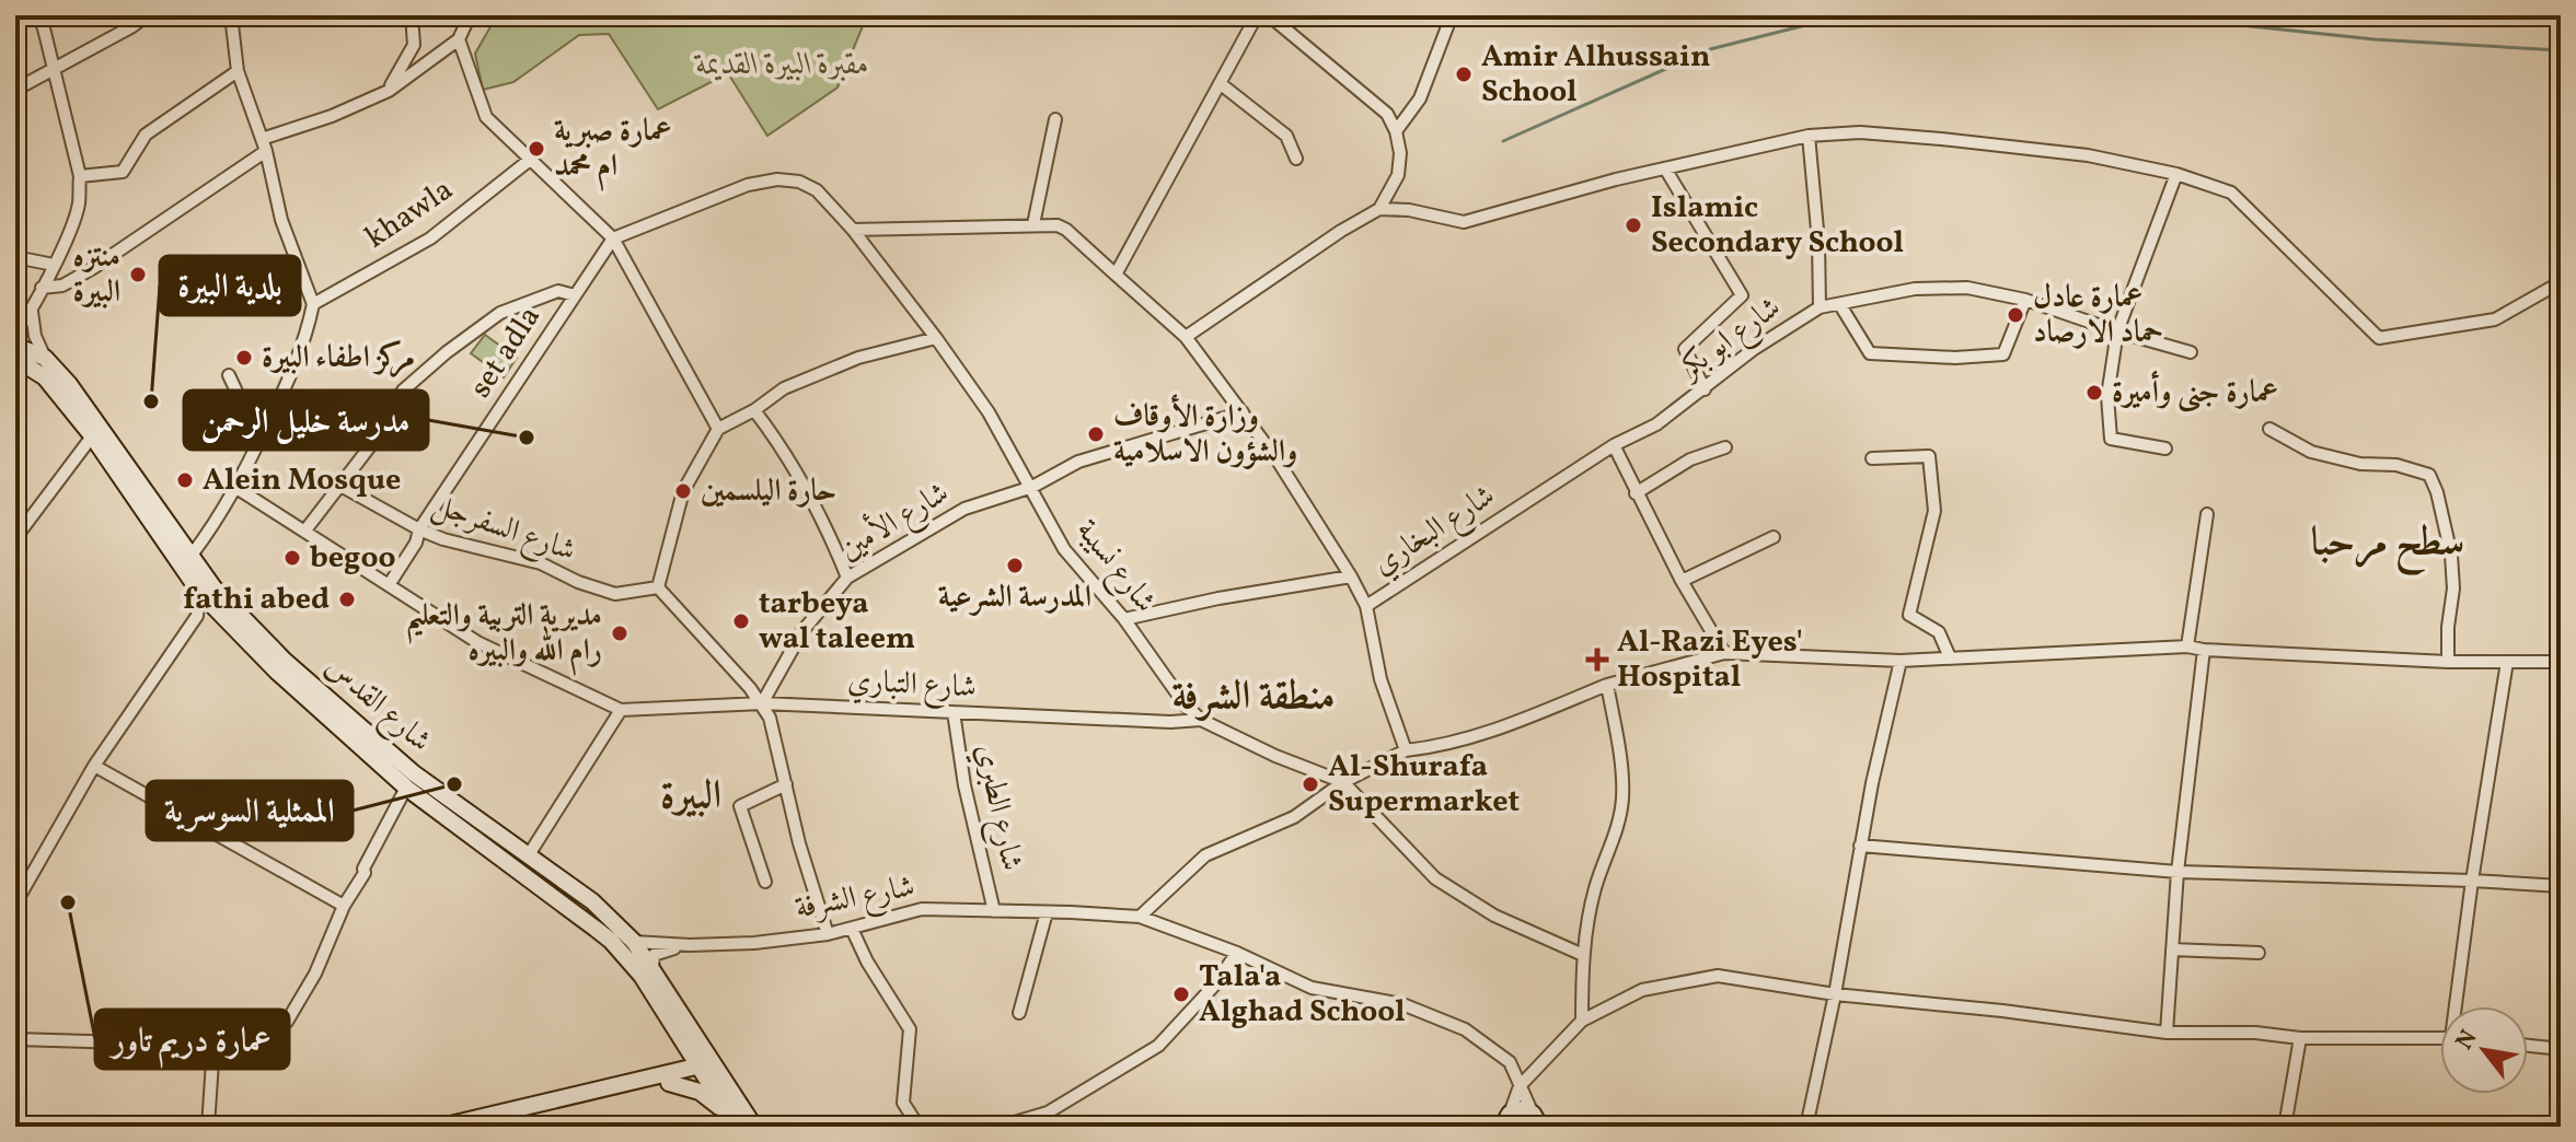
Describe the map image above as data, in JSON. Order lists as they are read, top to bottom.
{
  "streets": {
    "main road": ["شارع القدس"],
    "street": [
      "khawla",
      "شارع ابو بكر",
      "set adla",
      "شارع الأمين",
      "شارع السفرجل",
      "شارع البخاري",
      "شارع نسيبة",
      "شارع التباري",
      "شارع الطبري",
      "شارع الشرفة"
    ]
  },
  "crossings": [
    ["شارع ابو بكر", "شارع البخاري"],
    ["set adla", "شارع السفرجل"],
    ["شارع الأمين", "شارع نسيبة"],
    ["شارع الأمين", "شارع التباري"],
    ["شارع نسيبة", "شارع التباري"],
    ["شارع التباري", "شارع الطبري"],
    ["شارع القدس", "شارع الشرفة"],
    ["شارع الطبري", "شارع الشرفة"]
  ],
  "districts": ["سطح مرحبا", "منطقة الشرفة", "البيرة"],
  "parks": ["مقبرة البيرة القديمة"],
  "places": {
    "other": [
      "Amir Alhussain School",
      "عمارة صبرية ام محمد",
      "Islamic Secondary School",
      "منتزه البيرة",
      "عمارة عادل حماد الارصاد",
      "مركز اطفاء البيرة",
      "عمارة جنى وأميرة",
      "بلدية البيرة",
      "وزارة الأوقاف والشؤون الاسلامية",
      "مدرسة خليل الرحمن",
      "Alein Mosque",
      "حارة اليلسمين",
      "begoo",
      "المدرسة الشرعية",
      "fathi abed",
      "tarbeya wal taleem",
      "مديرية التربية والتعليم رام الله والبيره",
      "الممثلية السوسرية",
      "Al-Shurafa Supermarket",
      "عمارة دريم تاور",
      "Tala'a Alghad School"
    ],
    "health": ["Al-Razi Eyes' Hospital"]
  },
  "north": "top left"
}
